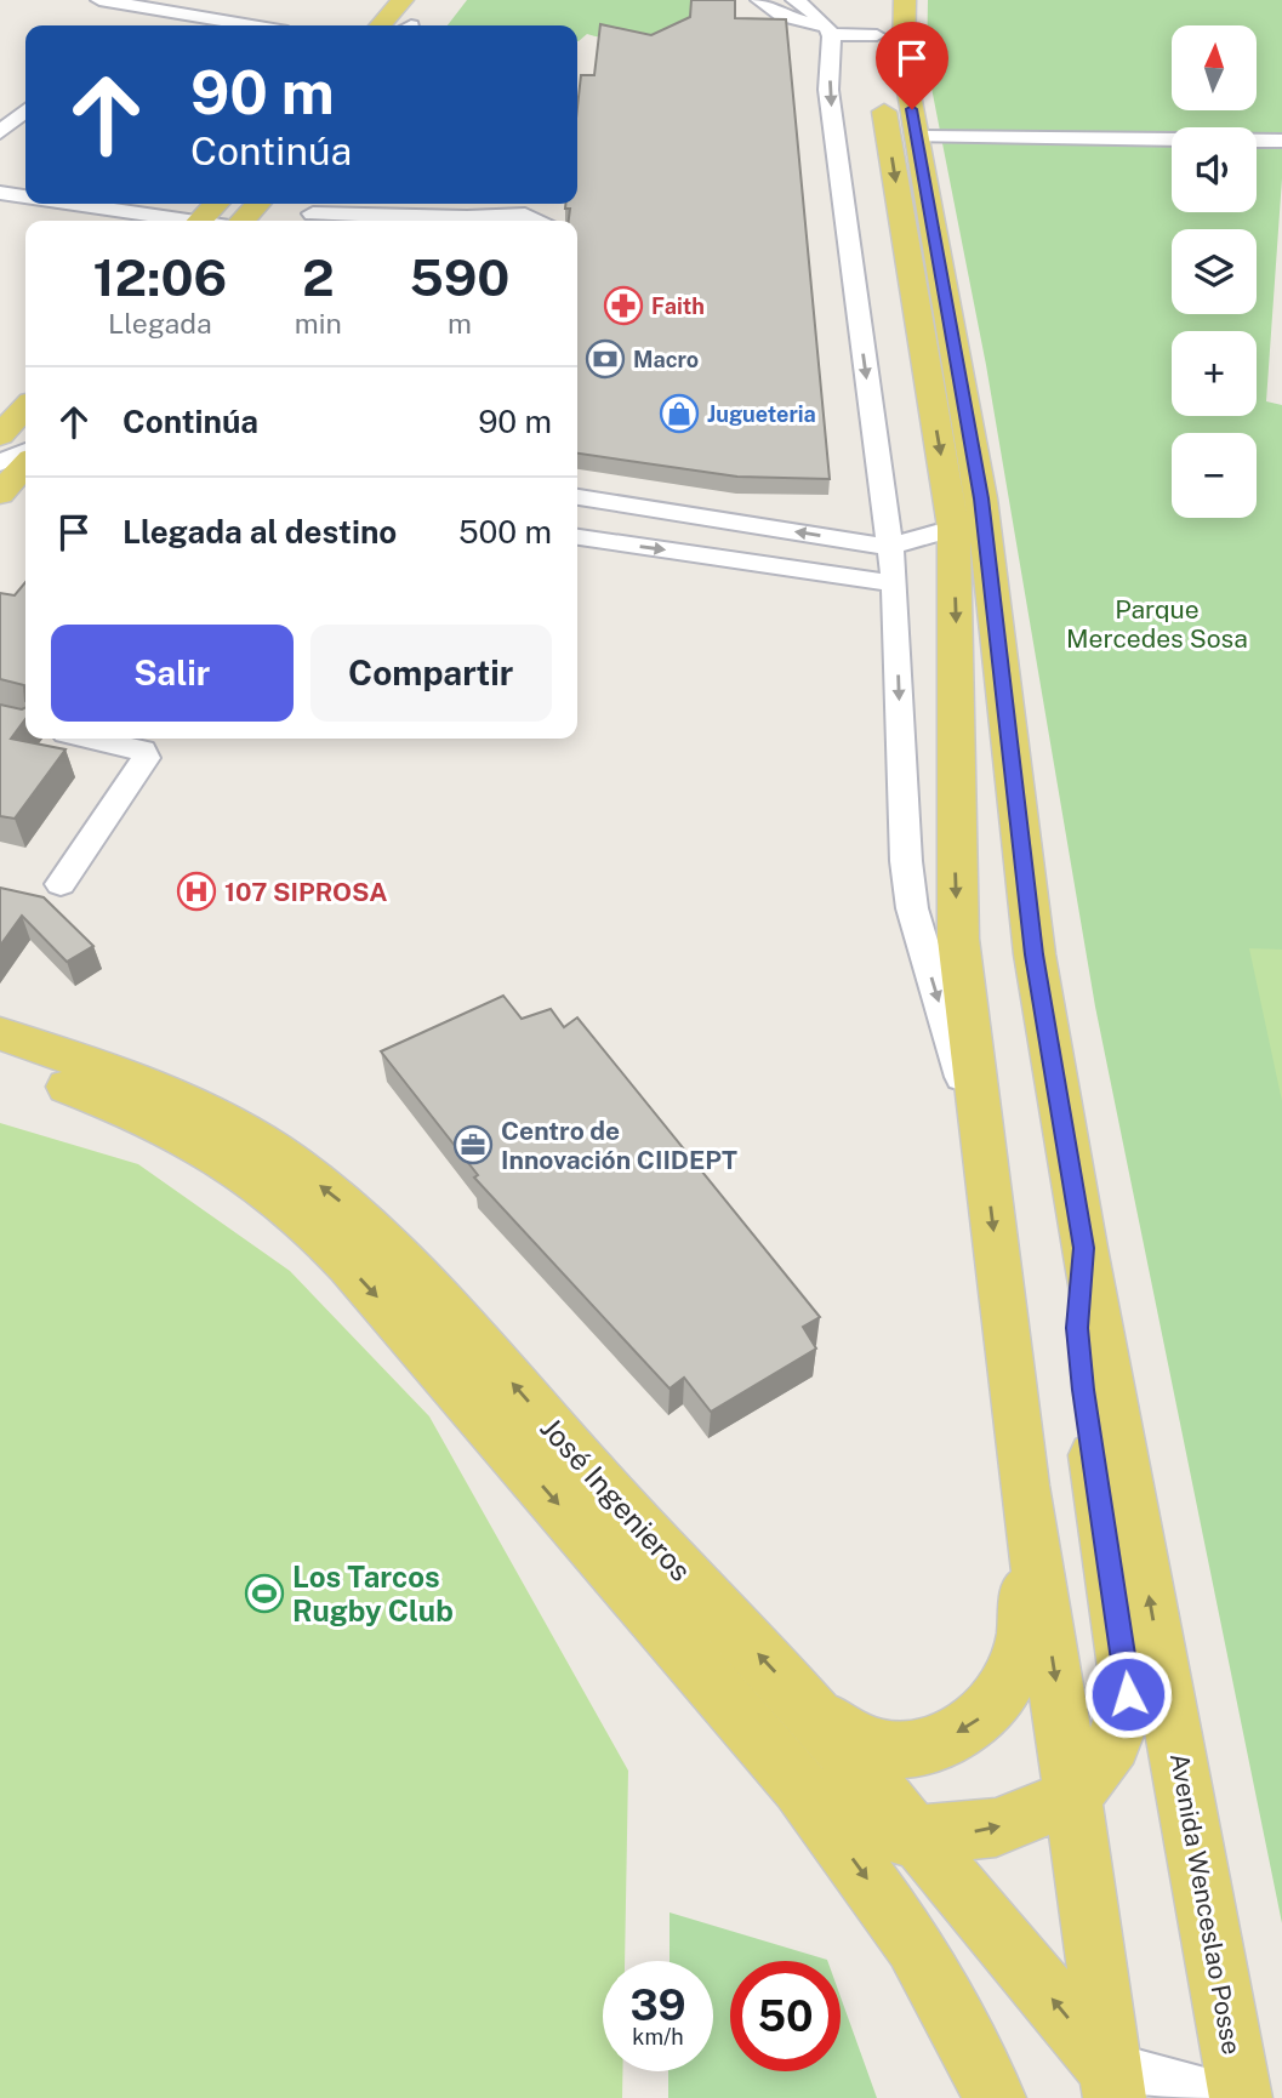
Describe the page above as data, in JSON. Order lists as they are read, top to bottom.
{
  "streets": {
    "main road": ["José Ingenieros", "Avenida Wenceslao Posse"]
  },
  "parks": ["Parque Mercedes Sosa"],
  "places": {
    "pharmacy": ["Faith"],
    "bank": ["Macro"],
    "shop": ["Jugueteria"],
    "hospital": ["107 SIPROSA"],
    "office": ["Centro de Innovación CIIDEPT"],
    "sports": ["Los Tarcos Rugby Club"]
  },
  "north": "top",
  "page": {
    "map_buttons": ["+", "−"],
    "turn": ["90 m", "Continúa"],
    "eta": [
      "12:06",
      "Llegada",
      "2",
      "min",
      "590",
      "m"
    ],
    "list": [
      {
        "name": "Continúa",
        "value": "90 m"
      },
      {
        "name": "Llegada al destino",
        "value": "500 m"
      }
    ],
    "buttons": ["Salir", "Compartir"],
    "speed": "39 km/h",
    "limit": "50"
  }
}
